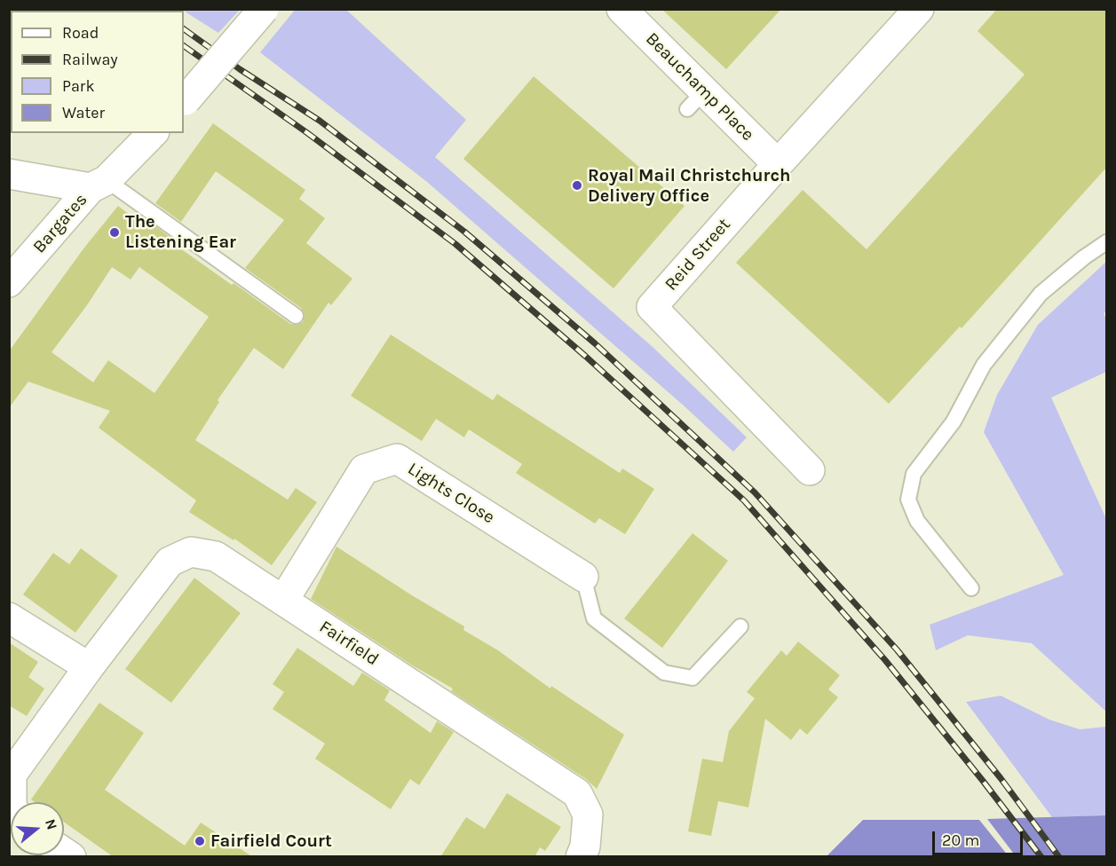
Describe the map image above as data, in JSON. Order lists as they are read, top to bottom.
{
  "streets": {
    "street": [
      "Beauchamp Place",
      "Bargates",
      "Reid Street",
      "Lights Close",
      "Fairfield"
    ]
  },
  "crossings": [
    ["Beauchamp Place", "Reid Street"],
    ["Lights Close", "Fairfield"]
  ],
  "places": ["Royal Mail Christchurch Delivery Office", "The Listening Ear", "Fairfield Court"],
  "legend": [
    "Road",
    "Railway",
    "Park",
    "Water"
  ],
  "scale_bar": "20 m",
  "north": "right"
}
